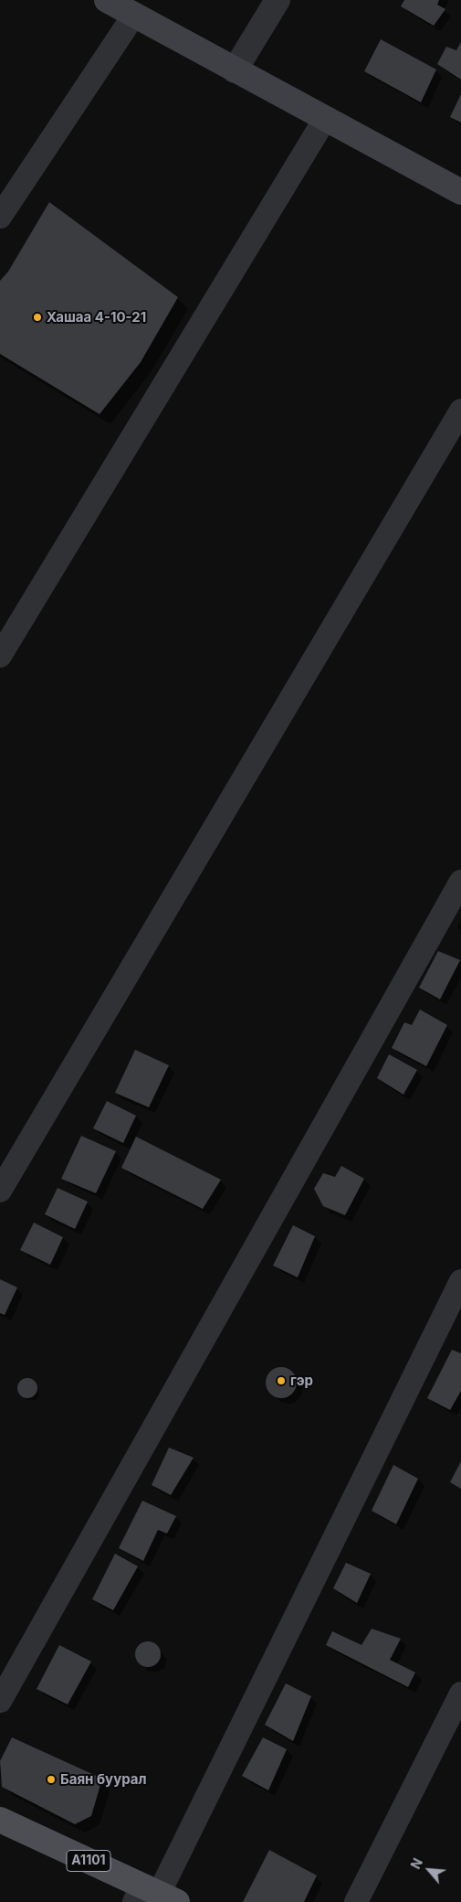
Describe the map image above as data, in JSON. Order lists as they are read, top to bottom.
{
  "streets": {
    "main road": ["A1101"]
  },
  "places": ["Хашаа 4-10-21", "гэр", "Баян буурал"],
  "north": "top left"
}
